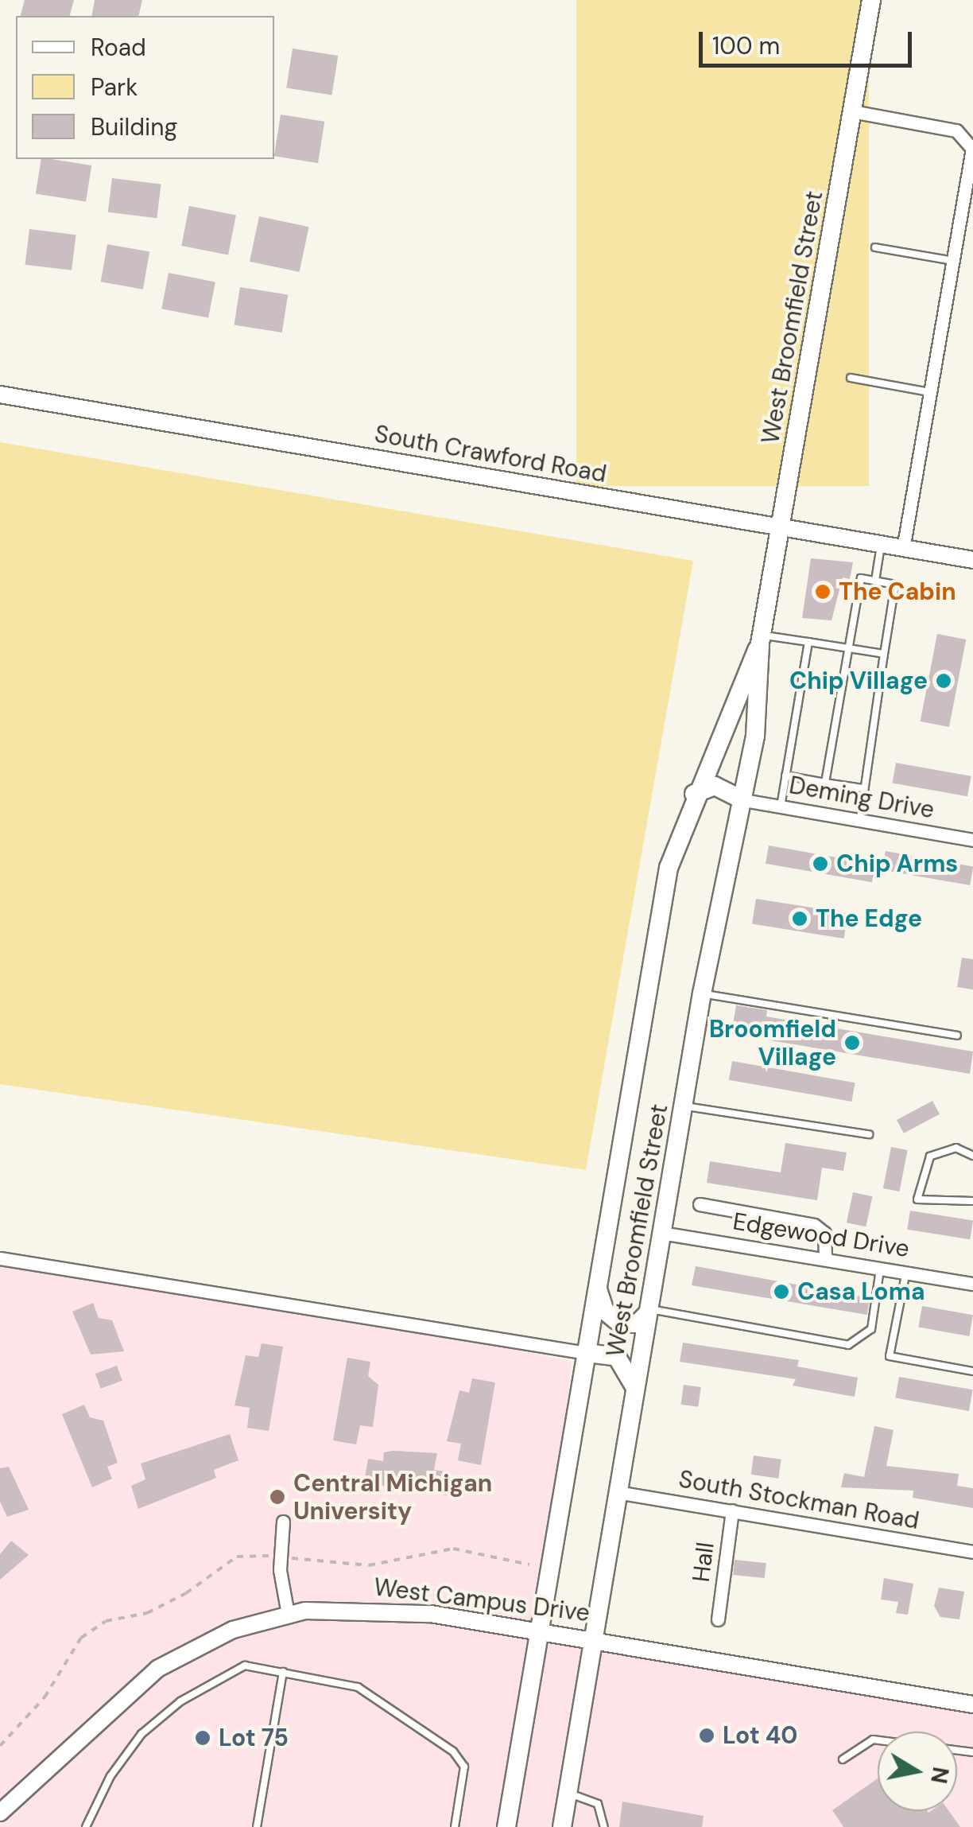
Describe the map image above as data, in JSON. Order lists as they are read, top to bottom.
{
  "streets": {
    "main road": ["West Broomfield Street"],
    "street": [
      "South Crawford Road",
      "Deming Drive",
      "Edgewood Drive",
      "South Stockman Road",
      "Hall",
      "West Campus Drive"
    ]
  },
  "crossings": [
    ["West Broomfield Street", "South Crawford Road"],
    ["West Broomfield Street", "Deming Drive"],
    ["West Broomfield Street", "Edgewood Drive"],
    ["West Broomfield Street", "South Stockman Road"],
    ["West Broomfield Street", "West Campus Drive"],
    ["South Stockman Road", "Hall"]
  ],
  "places": [
    "The Cabin",
    "Chip Village",
    "Chip Arms",
    "The Edge",
    "Broomfield Village",
    "Casa Loma",
    "Central Michigan University",
    "Lot 40",
    "Lot 75"
  ],
  "legend": ["Road", "Park", "Building"],
  "scale_bar": "100 m",
  "north": "right"
}
